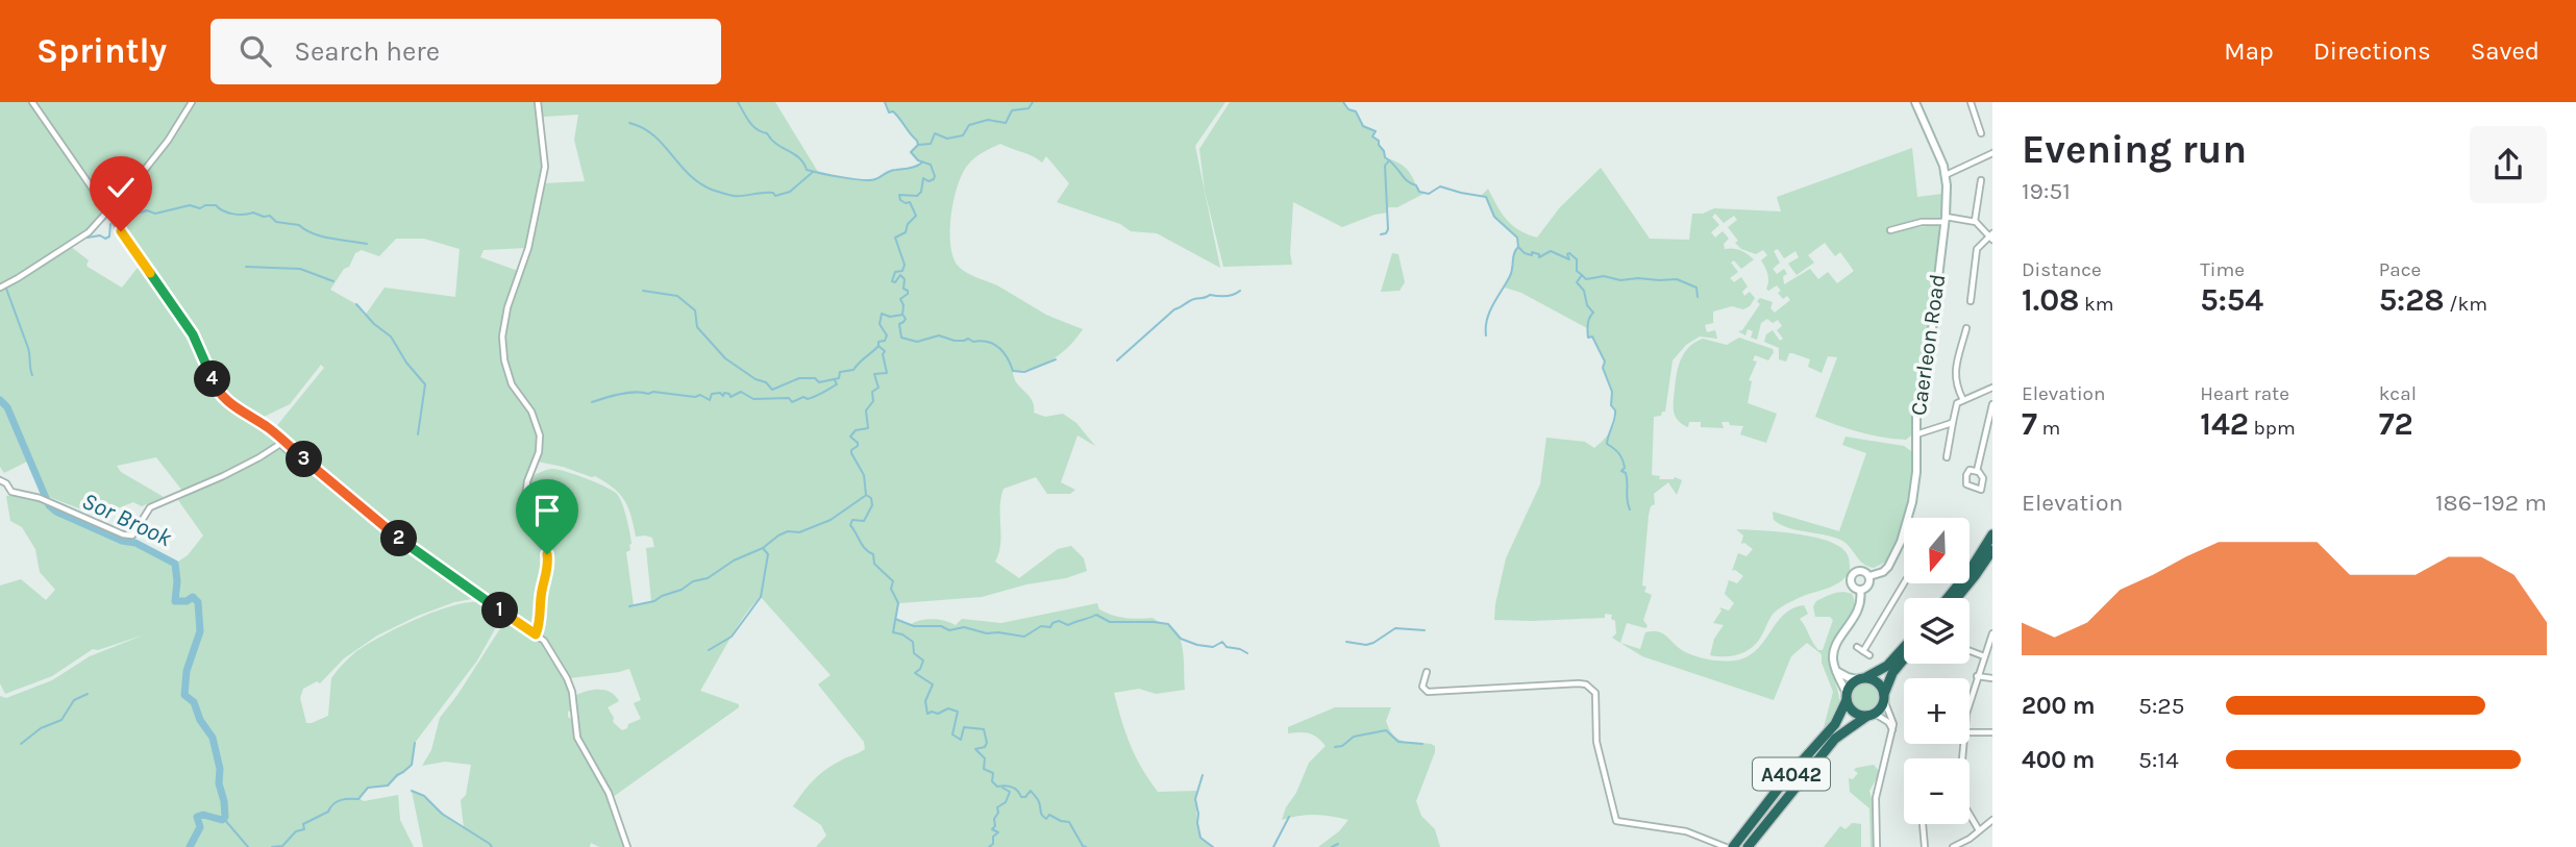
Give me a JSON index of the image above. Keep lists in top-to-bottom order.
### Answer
{
  "streets": {
    "highway": ["A4042"],
    "main road": ["Caerleon Road"]
  },
  "water": ["Sor Brook"],
  "north": "bottom",
  "page": {
    "header": "Sprintly",
    "search": "Search here",
    "nav": ["Map", "Directions", "Saved"],
    "heading": ["Evening run", "19:51"],
    "stats": [
      ["Distance", "1.08 km"],
      ["Time", "5:54"],
      ["Pace", "5:28 /km"],
      ["Elevation", "7 m"],
      ["Heart rate", "142 bpm"],
      ["kcal", "72"]
    ],
    "pins": [
      "4",
      "3",
      "2",
      "1"
    ],
    "chart": ["Elevation", "186–192 m"],
    "map_buttons": ["+", "−"],
    "list": [
      {
        "name": "200 m",
        "note": "5:25"
      },
      {
        "name": "400 m",
        "note": "5:14"
      }
    ]
  }
}
